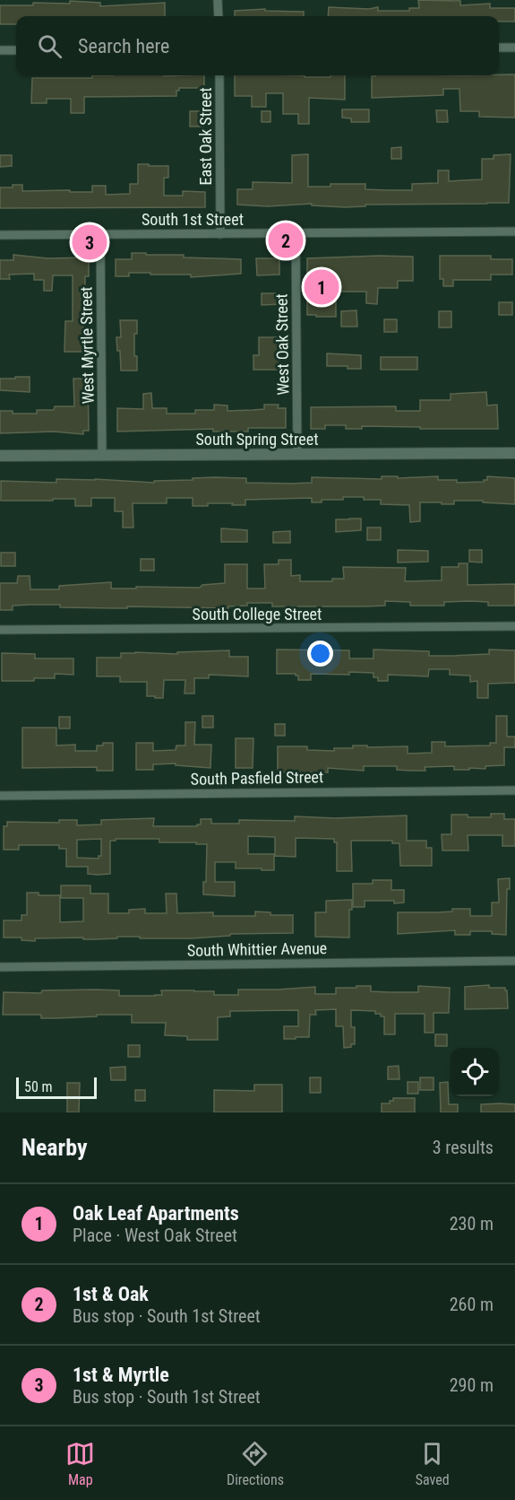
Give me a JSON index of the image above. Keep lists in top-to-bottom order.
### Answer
{
  "streets": {
    "street": [
      "East Oak Street",
      "South 1st Street",
      "West Oak Street",
      "West Myrtle Street",
      "South Spring Street",
      "South College Street",
      "South Pasfield Street",
      "South Whittier Avenue"
    ]
  },
  "crossings": [
    ["East Oak Street", "South 1st Street"],
    ["South 1st Street", "West Oak Street"],
    ["South 1st Street", "West Myrtle Street"],
    ["West Oak Street", "South Spring Street"],
    ["West Myrtle Street", "South Spring Street"]
  ],
  "scale_bar": "50 m",
  "page": {
    "search": "Search here",
    "pins": ["2", "3", "1"],
    "scale": "50 m",
    "heading": ["Nearby", "3 results"],
    "list": [
      {
        "mark": "1",
        "name": "Oak Leaf Apartments",
        "note": "Place · West Oak Street",
        "value": "230 m"
      },
      {
        "mark": "2",
        "name": "1st & Oak",
        "note": "Bus stop · South 1st Street",
        "value": "260 m"
      },
      {
        "mark": "3",
        "name": "1st & Myrtle",
        "note": "Bus stop · South 1st Street",
        "value": "290 m"
      }
    ],
    "nav": ["Map", "Directions", "Saved"]
  }
}
